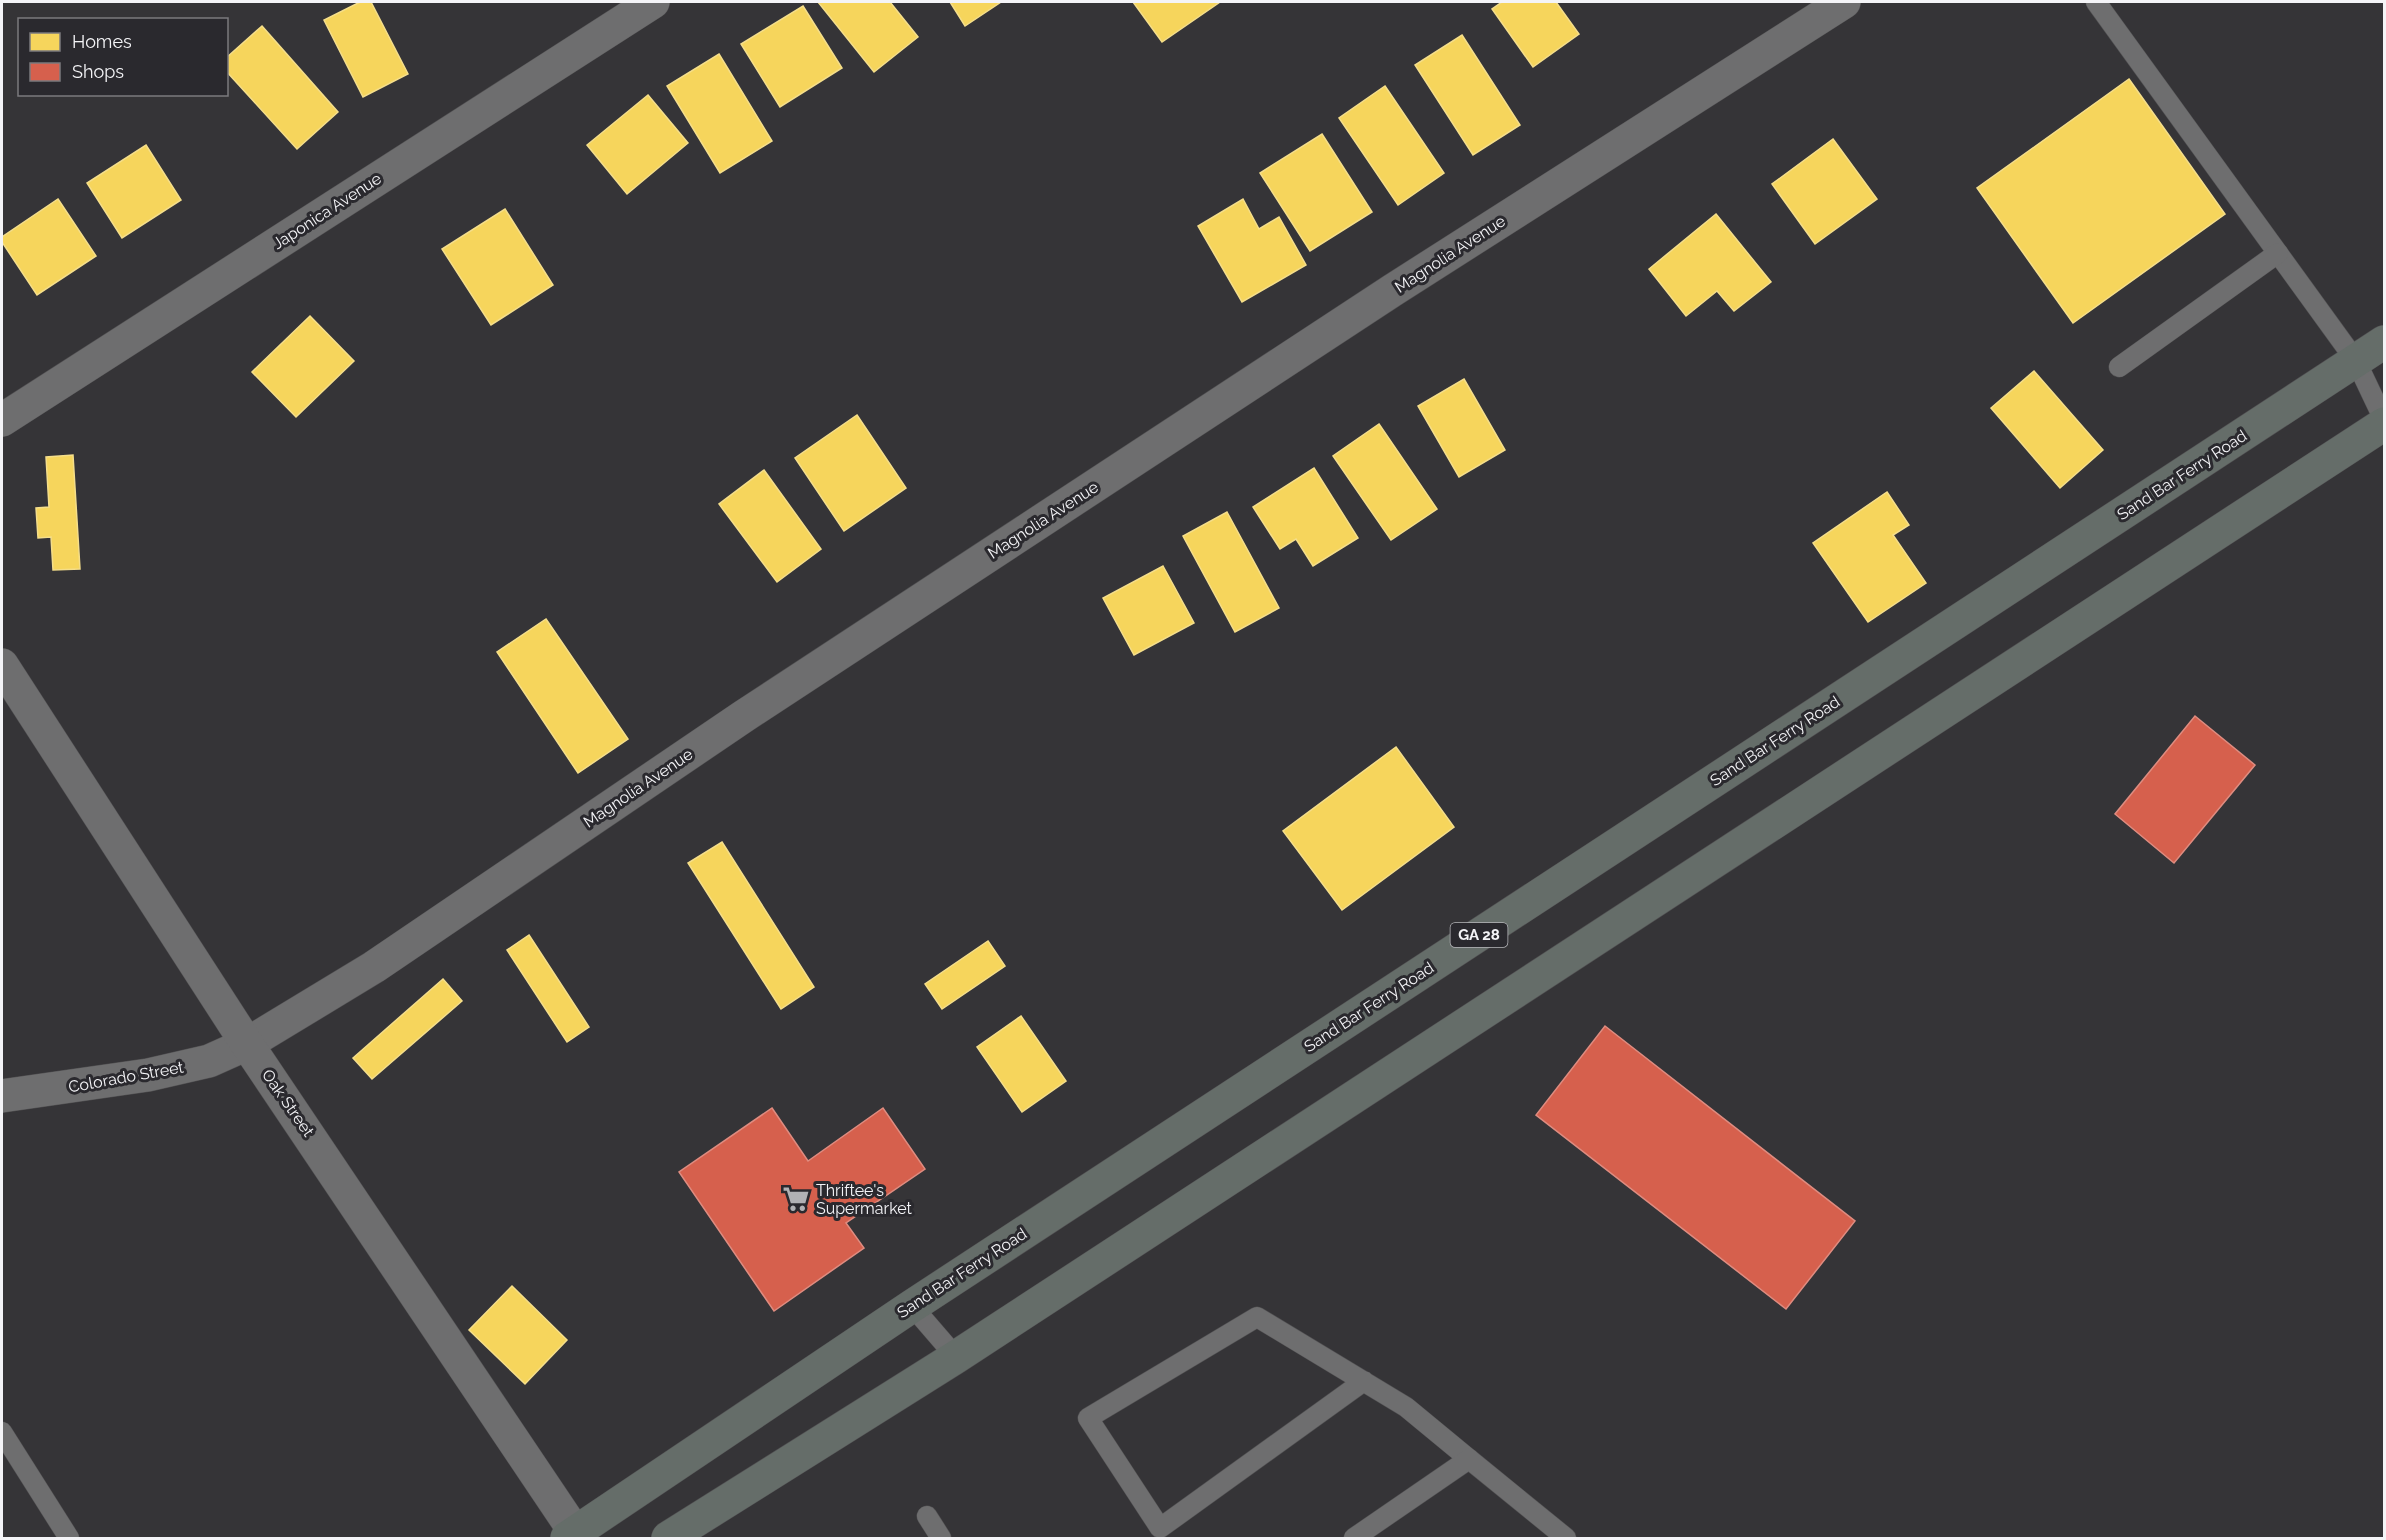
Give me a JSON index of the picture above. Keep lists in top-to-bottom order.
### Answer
{
  "streets": {
    "main road": ["Sand Bar Ferry Road", "GA 28"],
    "street": [
      "Japonica Avenue",
      "Magnolia Avenue",
      "Colorado Street",
      "Oak Street"
    ]
  },
  "crossings": [
    ["Magnolia Avenue", "Colorado Street"],
    ["Magnolia Avenue", "Oak Street"],
    ["Sand Bar Ferry Road", "Oak Street"],
    ["Colorado Street", "Oak Street"]
  ],
  "places": {
    "supermarket": ["Thriftee's Supermarket"]
  },
  "legend": ["Homes", "Shops"]
}
